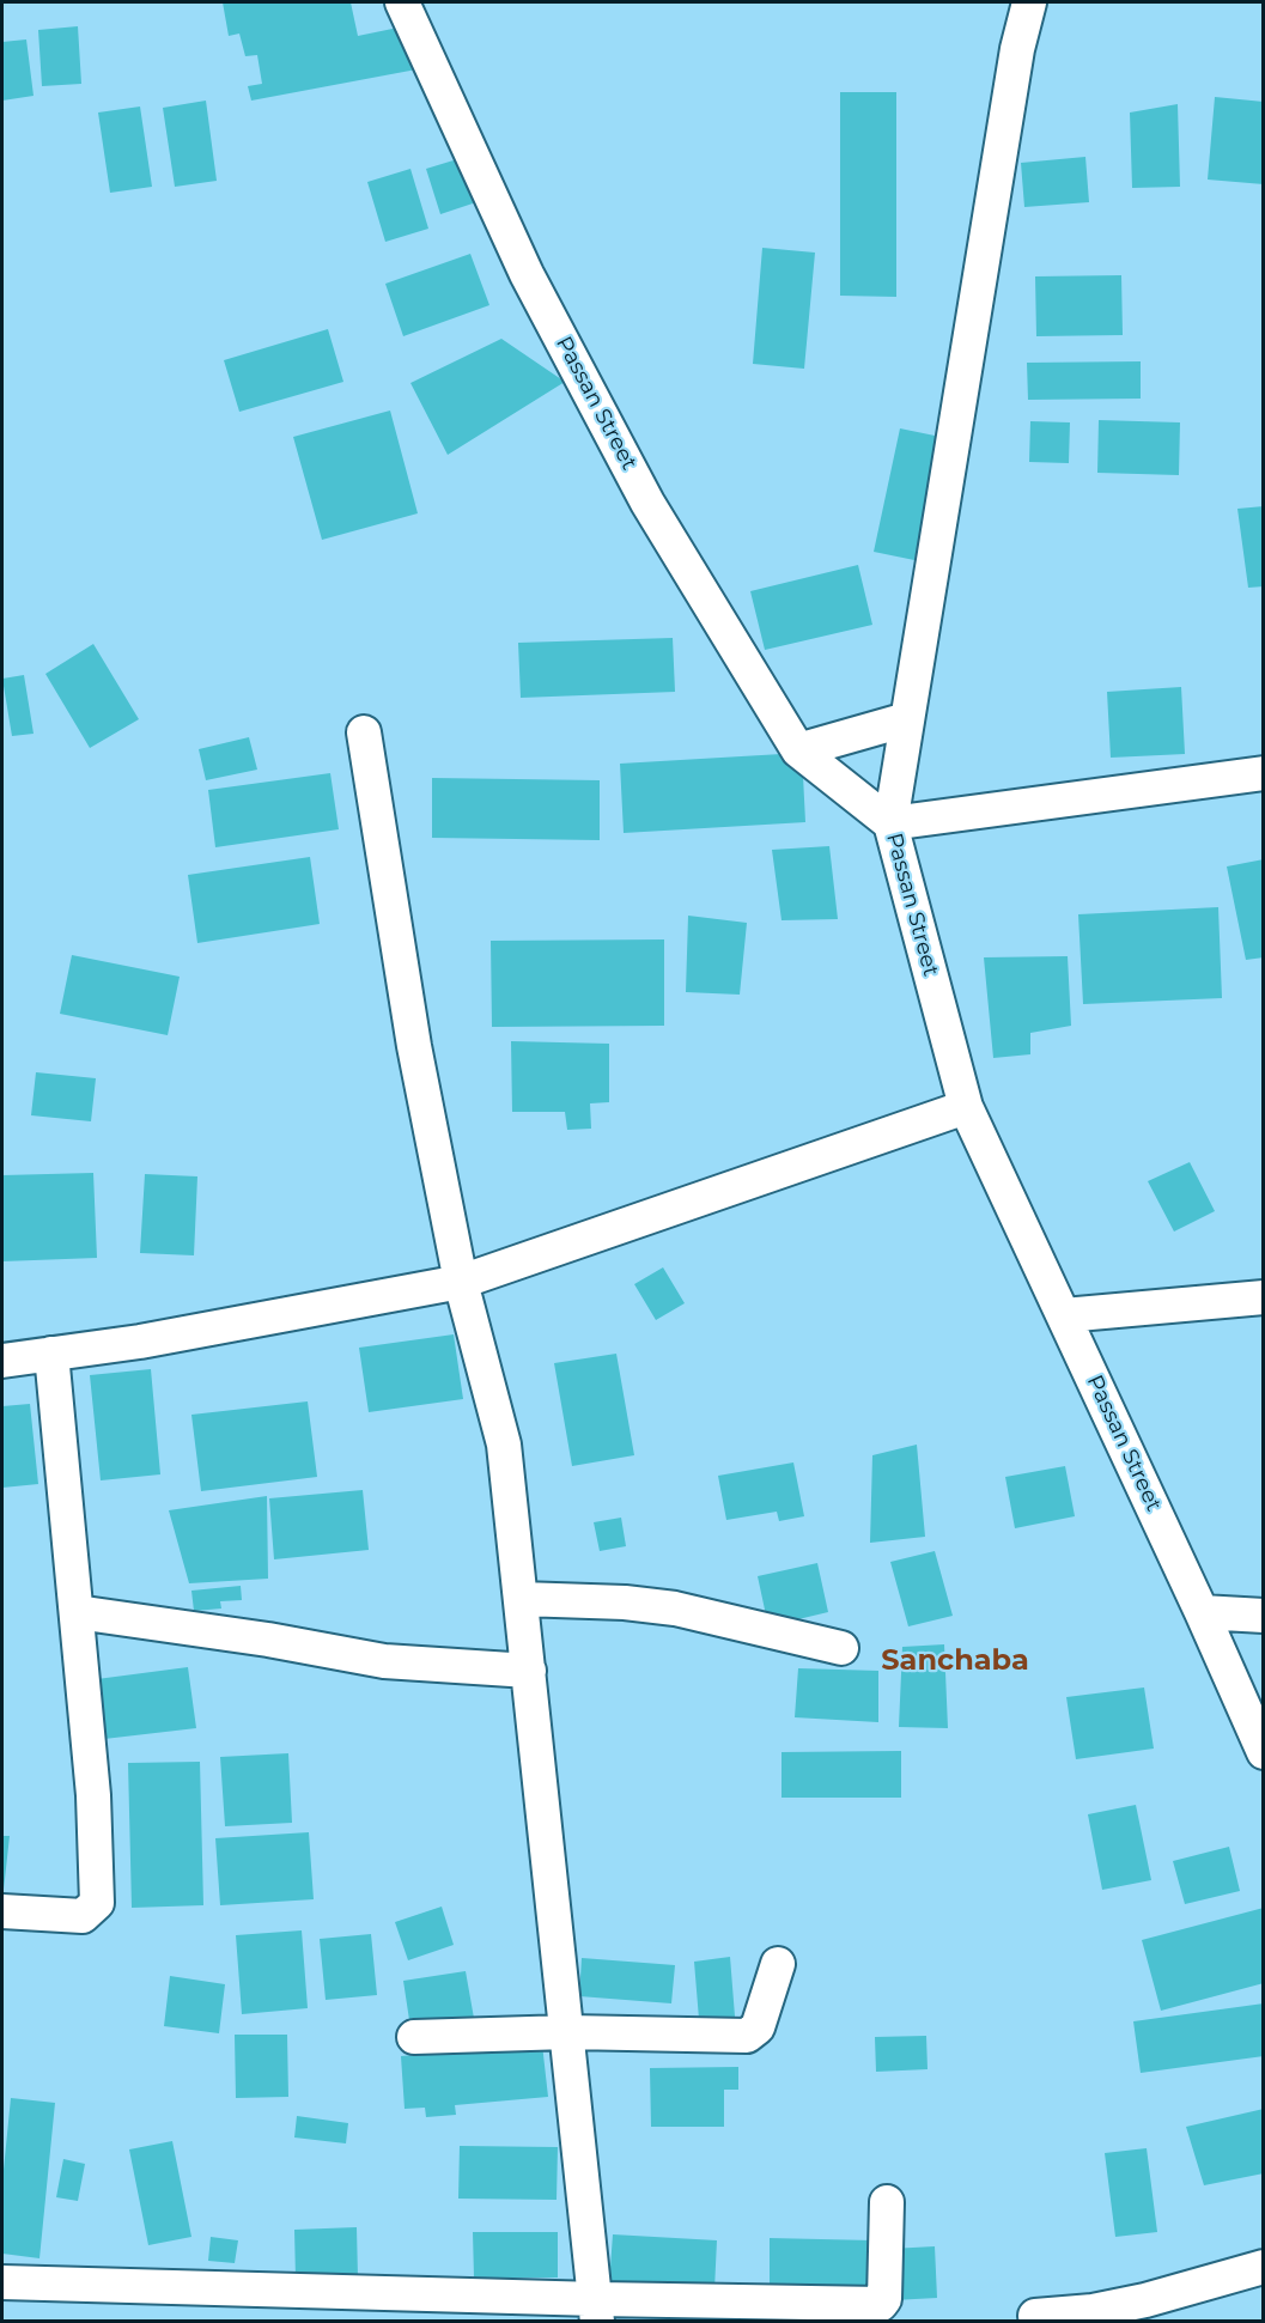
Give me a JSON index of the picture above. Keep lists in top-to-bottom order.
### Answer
{
  "streets": {
    "street": ["Passan Street"]
  },
  "districts": ["Sanchaba"]
}
